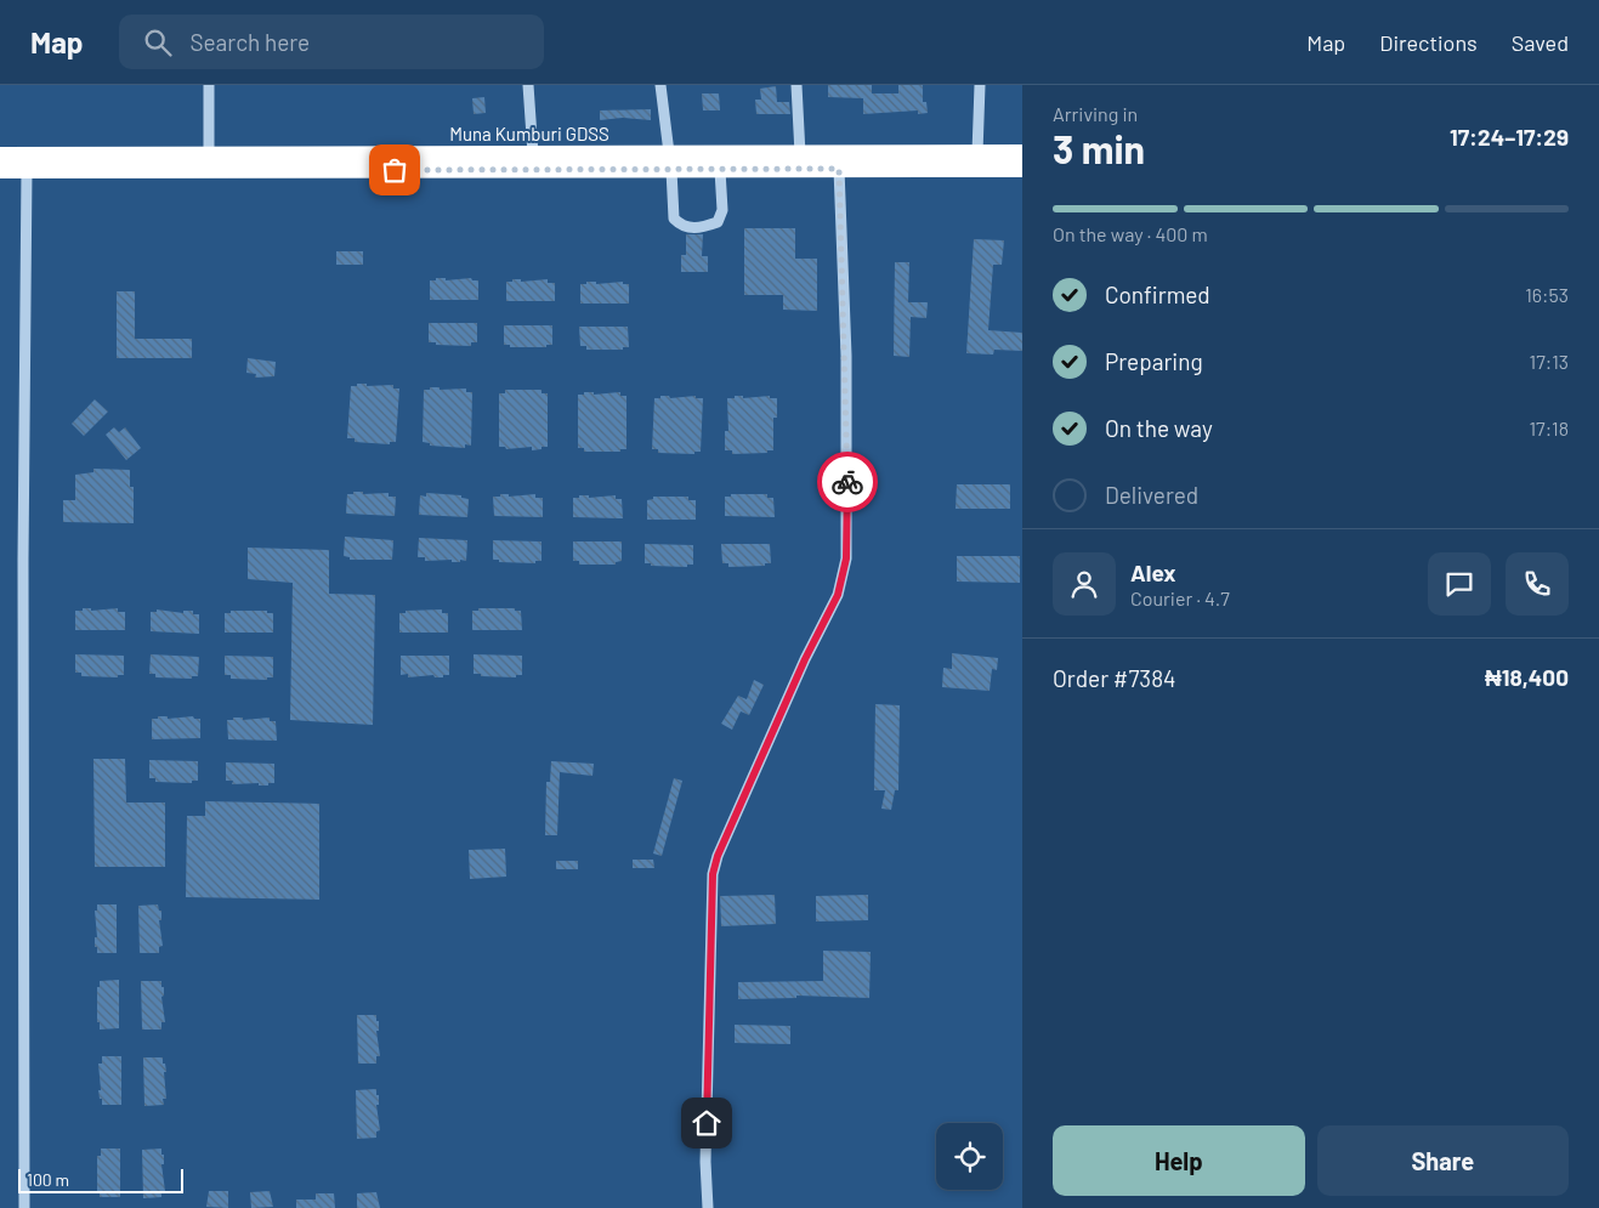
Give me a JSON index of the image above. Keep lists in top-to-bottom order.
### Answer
{
  "streets": {
    "highway": ["Muna Kumburi GDSS"]
  },
  "scale_bar": "100 m",
  "page": {
    "header": "Map",
    "search": "Search here",
    "nav": ["Map", "Directions", "Saved"],
    "heading": ["3 min", "Arriving in", "17:24–17:29"],
    "panel": [
      "Alex",
      "Courier · 4.7",
      "Order #7384",
      "₦18,400"
    ],
    "bar": "On the way · 400 m",
    "list": [
      ["Confirmed", "16:53"],
      ["Preparing", "17:13"],
      ["On the way", "17:18"],
      "Delivered"
    ],
    "buttons": ["Help", "Share"],
    "scale": "100 m"
  }
}
